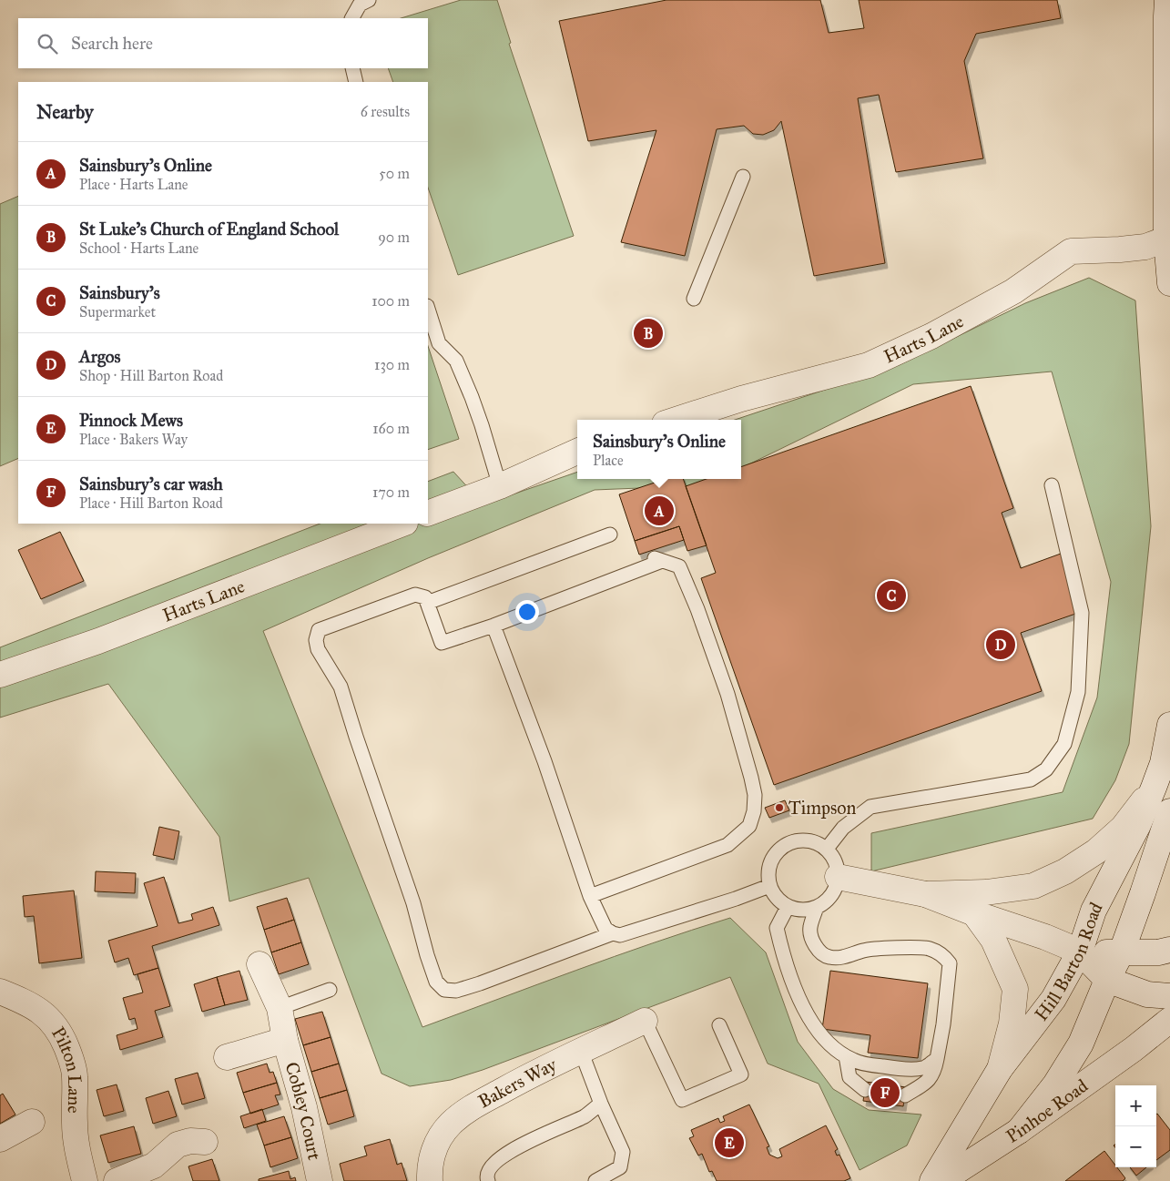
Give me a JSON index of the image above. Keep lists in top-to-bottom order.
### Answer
{
  "streets": {
    "street": [
      "Harts Lane",
      "Hill Barton Road",
      "Pilton Lane",
      "Bakers Way",
      "Cobley Court",
      "Pinhoe Road"
    ]
  },
  "places": ["Timpson"],
  "page": {
    "search": "Search here",
    "heading": ["Nearby", "6 results"],
    "list": [
      {
        "mark": "A",
        "name": "Sainsbury's Online",
        "note": "Place · Harts Lane",
        "value": "50 m"
      },
      {
        "mark": "B",
        "name": "St Luke's Church of England School",
        "note": "School · Harts Lane",
        "value": "90 m"
      },
      {
        "mark": "C",
        "name": "Sainsbury's",
        "note": "Supermarket",
        "value": "100 m"
      },
      {
        "mark": "D",
        "name": "Argos",
        "note": "Shop · Hill Barton Road",
        "value": "130 m"
      },
      {
        "mark": "E",
        "name": "Pinnock Mews",
        "note": "Place · Bakers Way",
        "value": "160 m"
      },
      {
        "mark": "F",
        "name": "Sainsbury's car wash",
        "note": "Place · Hill Barton Road",
        "value": "170 m"
      }
    ],
    "pins": [
      "B",
      "A",
      "C",
      "D",
      "F",
      "E"
    ],
    "popup": ["Sainsbury's Online", "Place"],
    "map_buttons": ["+", "−"]
  }
}
